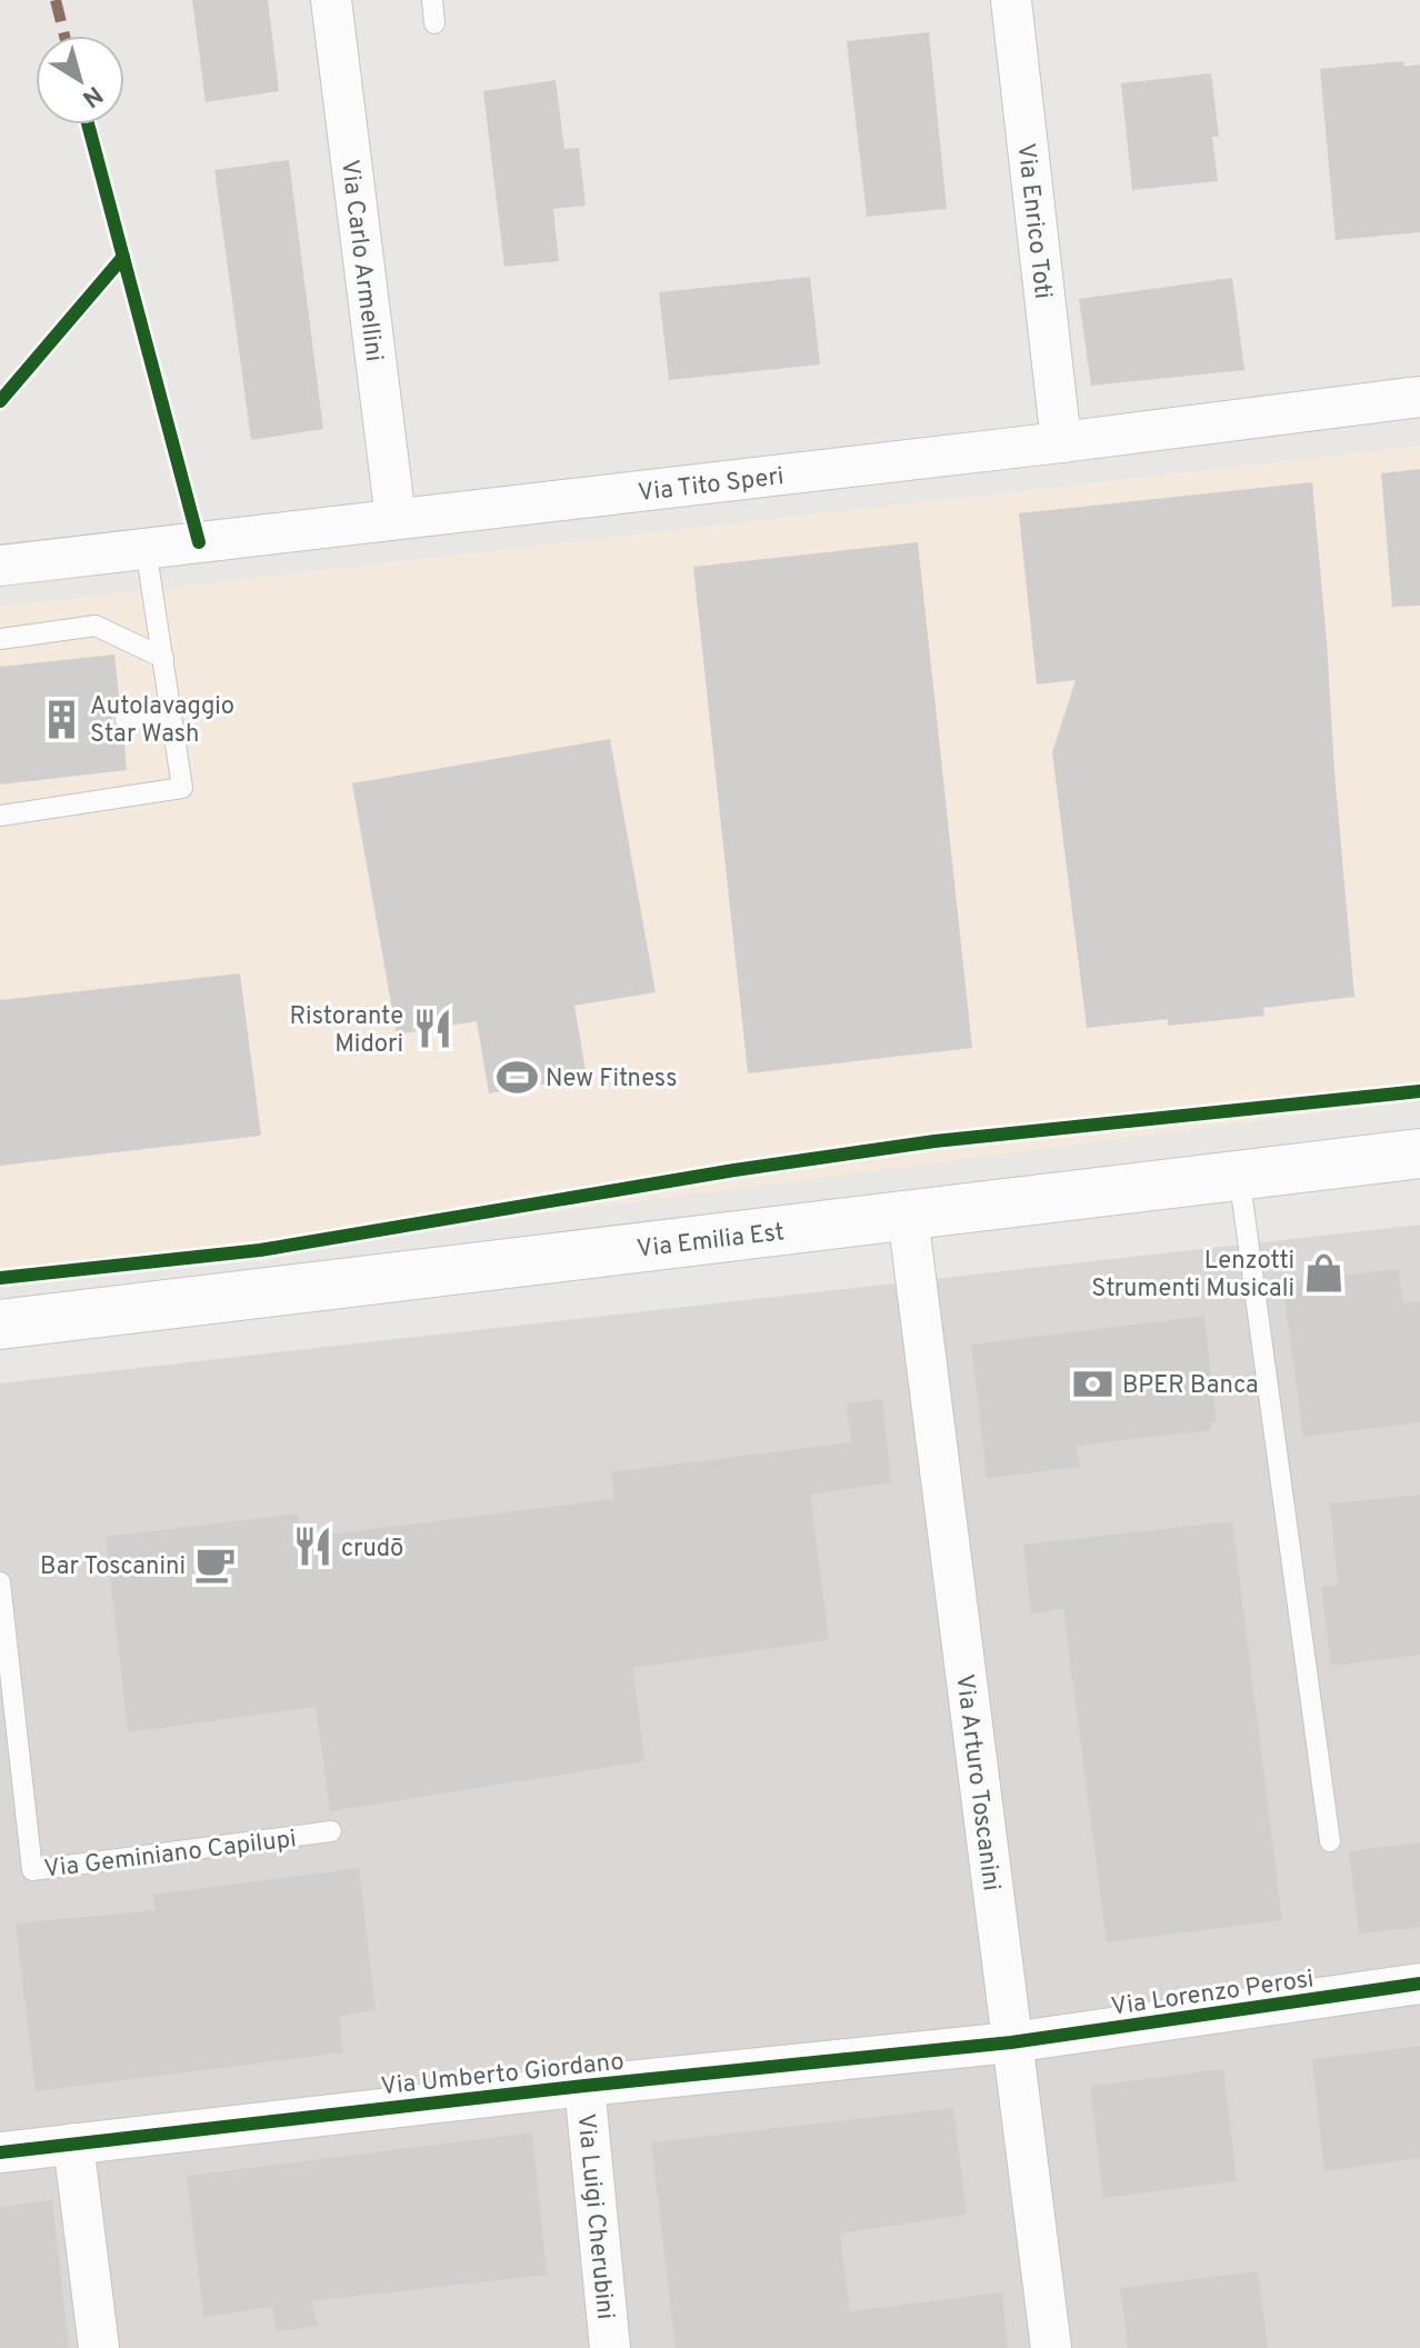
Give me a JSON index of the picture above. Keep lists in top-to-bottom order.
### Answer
{
  "streets": {
    "main road": ["Via Emilia Est"],
    "street": [
      "Via Enrico Toti",
      "Via Carlo Armellini",
      "Via Tito Speri",
      "Via Arturo Toscanini",
      "Via Lorenzo Perosi",
      "Via Umberto Giordano",
      "Via Luigi Cherubini"
    ],
    "lane": ["Via Geminiano Capilupi"]
  },
  "crossings": [
    ["Via Enrico Toti", "Via Tito Speri"],
    ["Via Carlo Armellini", "Via Tito Speri"],
    ["Via Emilia Est", "Via Arturo Toscanini"],
    ["Via Arturo Toscanini", "Via Lorenzo Perosi"],
    ["Via Arturo Toscanini", "Via Umberto Giordano"],
    ["Via Lorenzo Perosi", "Via Umberto Giordano"],
    ["Via Umberto Giordano", "Via Luigi Cherubini"]
  ],
  "places": {
    "building": ["Autolavaggio Star Wash"],
    "restaurant": ["Ristorante Midori", "crudō"],
    "sports": ["New Fitness"],
    "shop": ["Lenzotti Strumenti Musicali"],
    "bank": ["BPER Banca"],
    "cafe": ["Bar Toscanini"]
  },
  "north": "bottom right"
}
